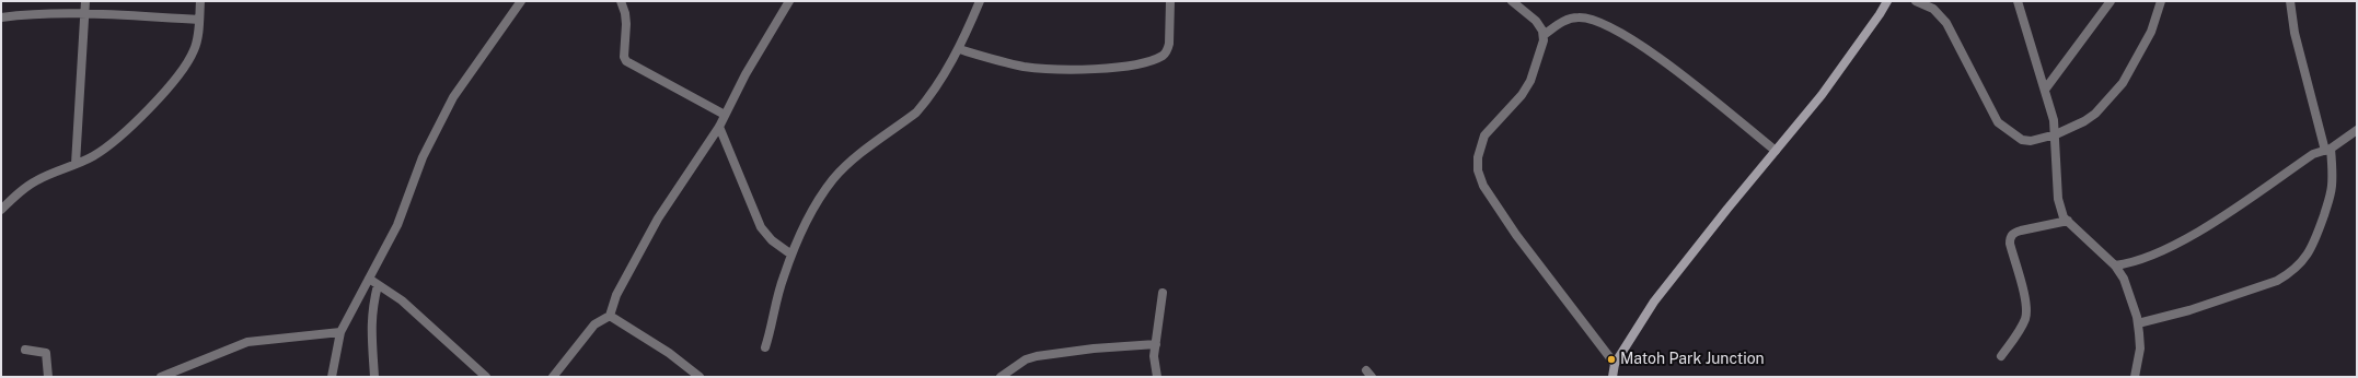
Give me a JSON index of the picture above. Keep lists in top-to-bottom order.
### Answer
{
  "places": ["Matoh Park Junction"]
}
